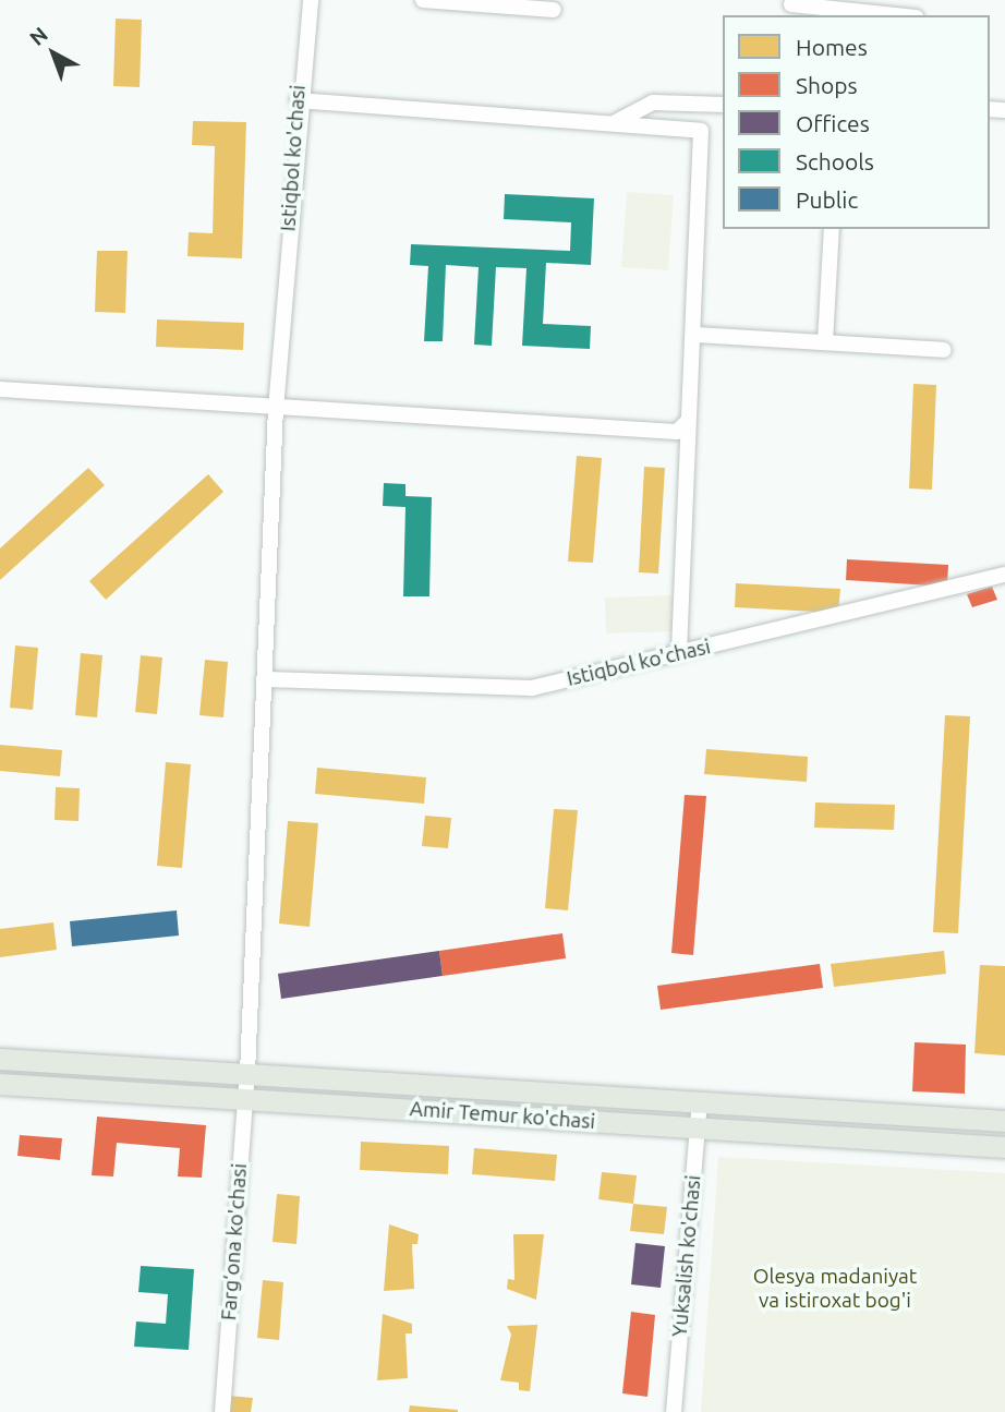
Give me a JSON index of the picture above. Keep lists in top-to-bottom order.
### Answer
{
  "streets": {
    "main road": ["Amir Temur ko'chasi"],
    "street": ["Istiqbol ko'chasi", "Farg‘ona ko'chasi", "Yuksalish ko'chasi"]
  },
  "crossings": [
    ["Istiqbol ko'chasi", "Amir Temur ko'chasi"],
    ["Istiqbol ko'chasi", "Farg‘ona ko'chasi"],
    ["Amir Temur ko'chasi", "Farg‘ona ko'chasi"],
    ["Amir Temur ko'chasi", "Yuksalish ko'chasi"]
  ],
  "parks": ["Olesya madaniyat va istiroxat bog'i"],
  "legend": [
    "Homes",
    "Shops",
    "Offices",
    "Schools",
    "Public"
  ],
  "north": "top left"
}
